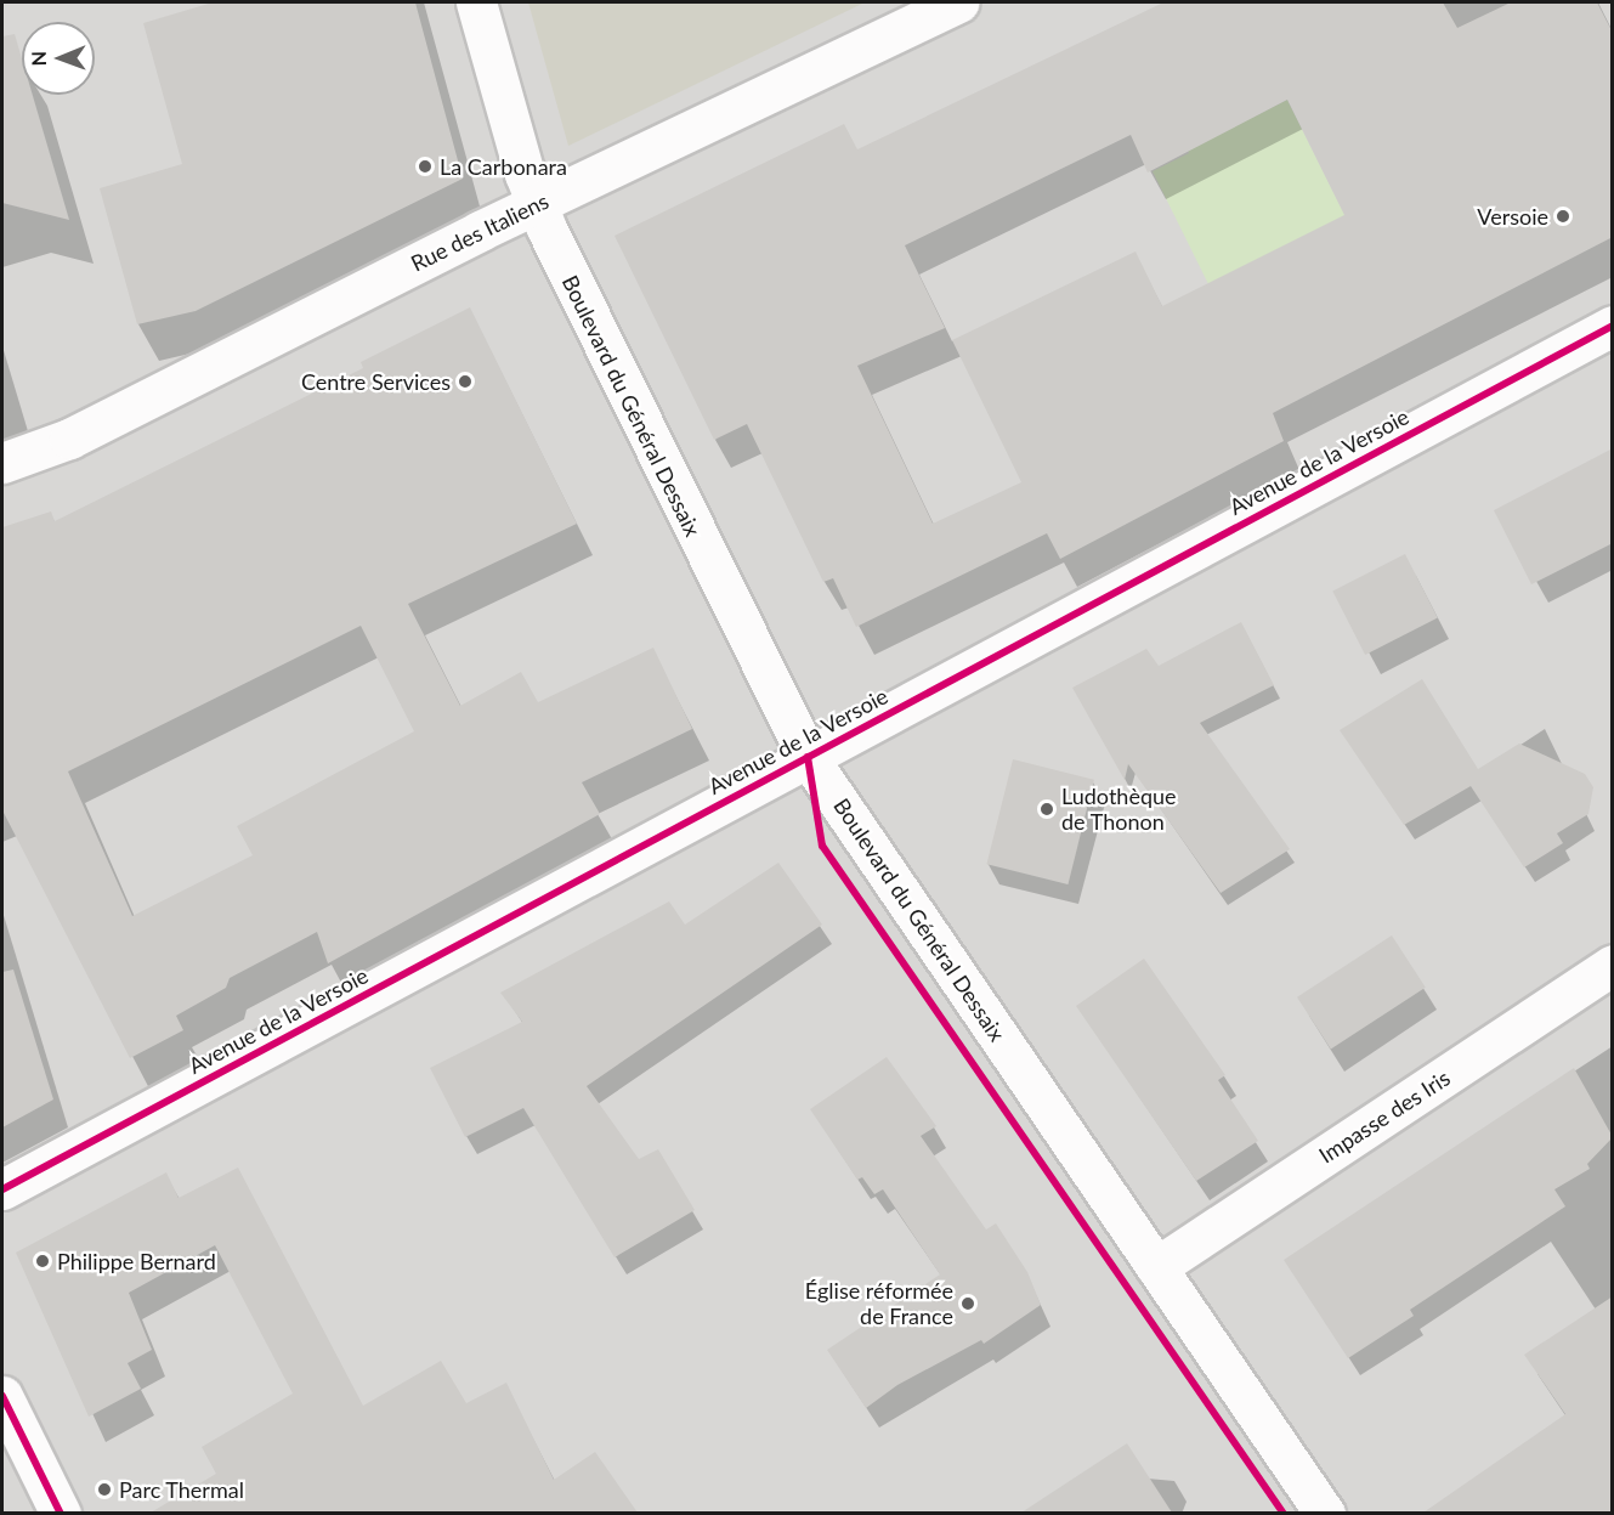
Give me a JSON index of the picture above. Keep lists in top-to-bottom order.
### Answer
{
  "streets": {
    "street": [
      "Rue des Italiens",
      "Boulevard du Général Dessaix",
      "Avenue de la Versoie",
      "Impasse des Iris"
    ]
  },
  "crossings": [
    ["Rue des Italiens", "Boulevard du Général Dessaix"],
    ["Boulevard du Général Dessaix", "Avenue de la Versoie"],
    ["Boulevard du Général Dessaix", "Impasse des Iris"]
  ],
  "places": [
    "La Carbonara",
    "Versoie",
    "Centre Services",
    "Ludothèque de Thonon",
    "Philippe Bernard",
    "Église réformée de France",
    "Parc Thermal"
  ],
  "north": "left"
}
